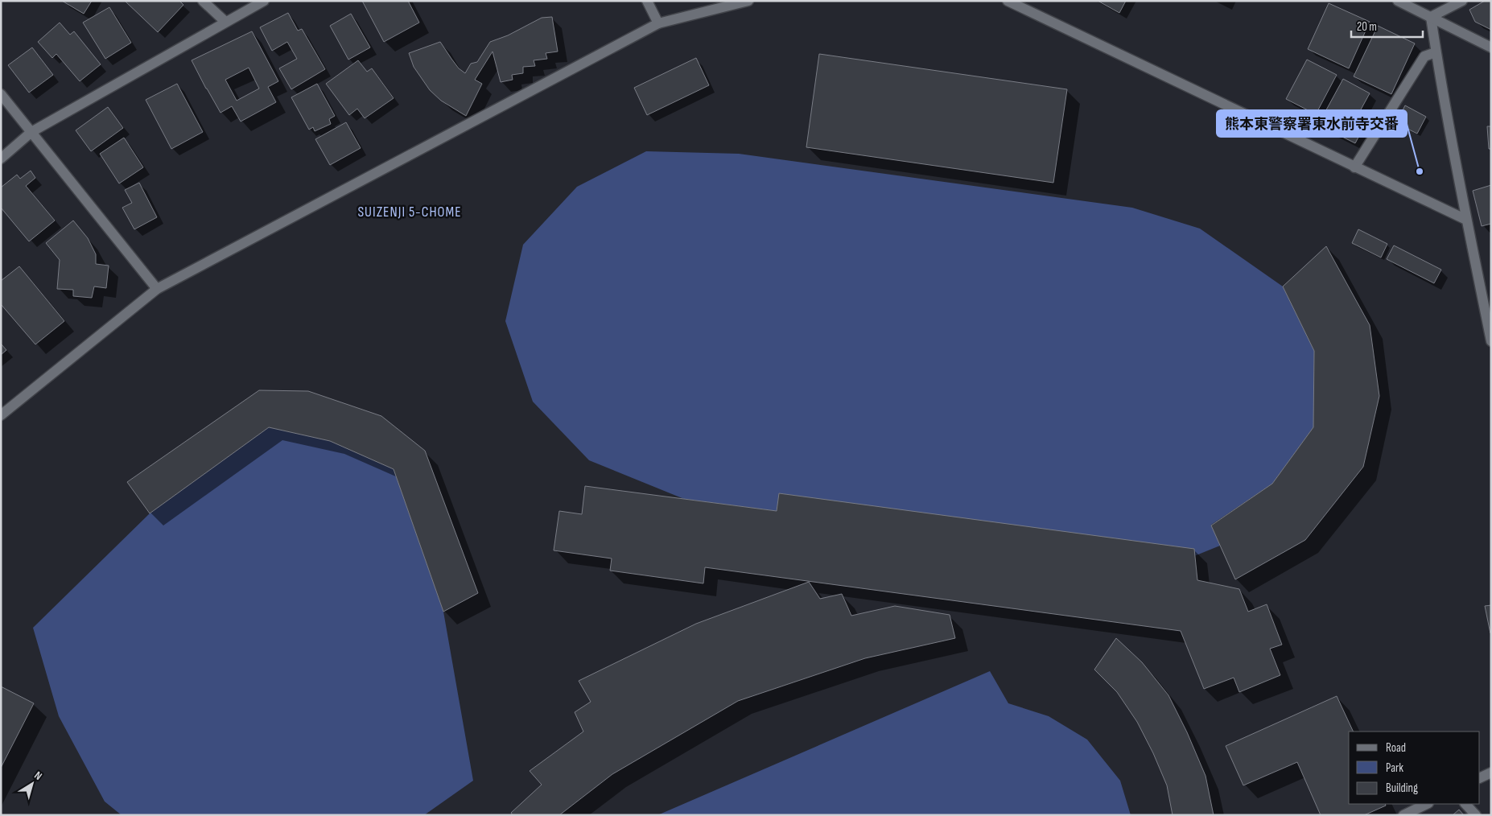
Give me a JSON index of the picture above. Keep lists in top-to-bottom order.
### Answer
{
  "districts": ["SUIZENJI 5-CHOME"],
  "places": ["熊本東警察署東水前寺交番"],
  "legend": ["Road", "Park", "Building"],
  "scale_bar": "20 m",
  "north": "top right"
}
